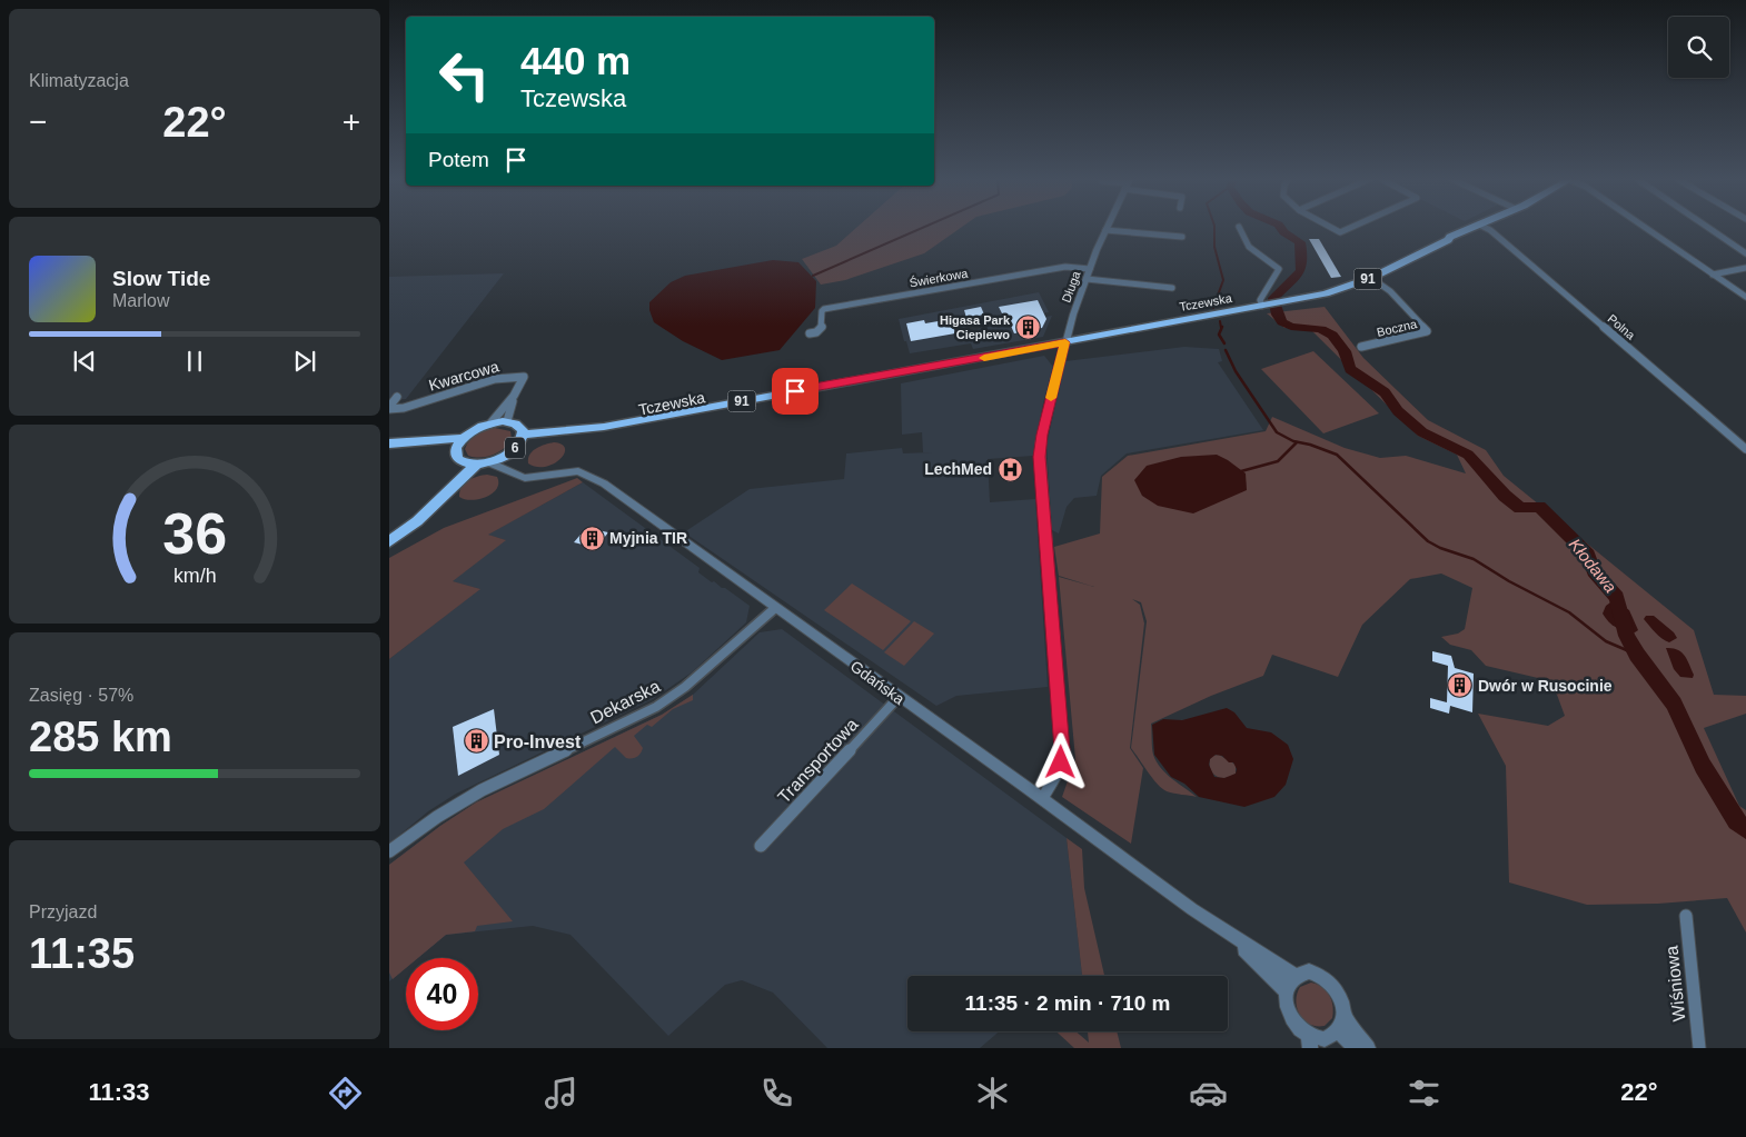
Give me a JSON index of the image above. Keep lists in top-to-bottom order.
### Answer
{
  "streets": {
    "main road": ["91", "Tczewska", "6"],
    "street": [
      "Świerkowa",
      "Długa",
      "Polna",
      "Boczna",
      "Kwarcowa",
      "Gdańska",
      "Dekarska",
      "Transportowa",
      "Wiśniowa"
    ]
  },
  "crossings": [
    ["Świerkowa", "Długa"],
    ["Długa", "Tczewska"],
    ["Długa", "Gdańska"],
    ["Tczewska", "Boczna"],
    ["Tczewska", "6"],
    ["Kwarcowa", "6"],
    ["6", "Gdańska"],
    ["Gdańska", "Dekarska"],
    ["Gdańska", "Transportowa"]
  ],
  "water": ["Kłodawa"],
  "places": {
    "building": [
      "Higasa Park Cieplewo",
      "Myjnia TIR",
      "Dwór w Rusocinie",
      "Pro-Invest"
    ],
    "hospital": ["LechMed"]
  },
  "page": {
    "tile": [
      "Klimatyzacja",
      ["Zasięg · 57%", "285 km"],
      ["Przyjazd", "11:35"]
    ],
    "turn": ["440 m", "Tczewska"],
    "heat": ["−", "22°", "+"],
    "then": "Potem",
    "song": ["Slow Tide", "Marlow"],
    "limit": "40",
    "trip": "11:35 · 2 min · 710 m",
    "tabs": ["11:33", "22°"],
    "gauge": ["36", "km/h"]
  }
}
